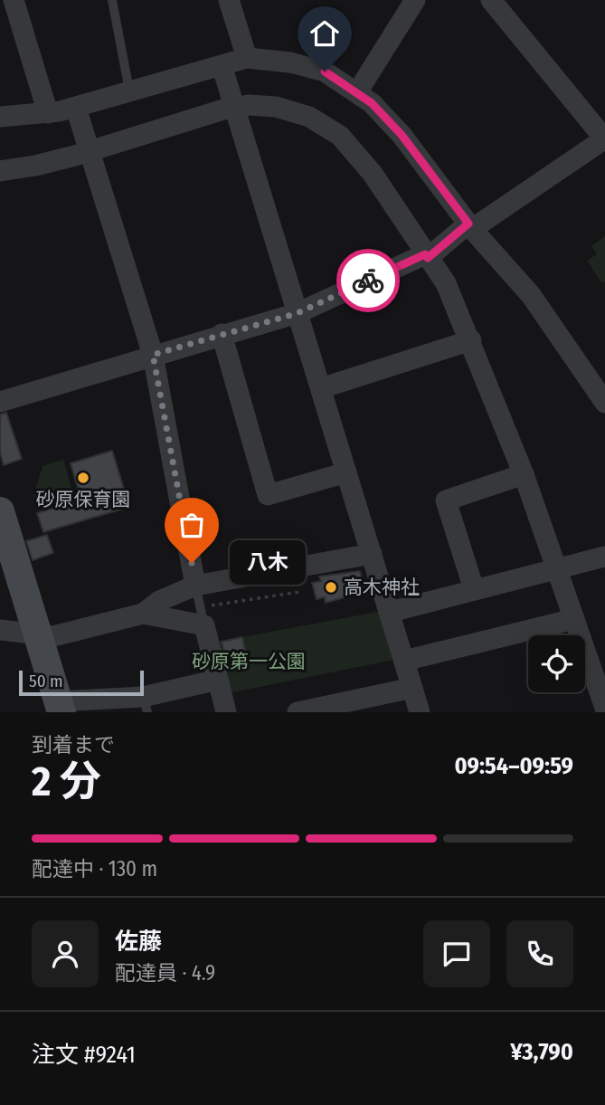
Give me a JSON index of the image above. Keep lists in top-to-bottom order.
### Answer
{
  "parks": ["砂原第一公園"],
  "places": ["砂原保育園", "八木", "高木神社"],
  "scale_bar": "50 m",
  "page": {
    "bubble": "八木",
    "scale": "50 m",
    "heading": ["2 分", "到着まで", "09:54–09:59"],
    "panel": [
      "佐藤",
      "配達員 · 4.9",
      "注文 #9241",
      "¥3,790"
    ],
    "bar": "配達中 · 130 m"
  }
}
